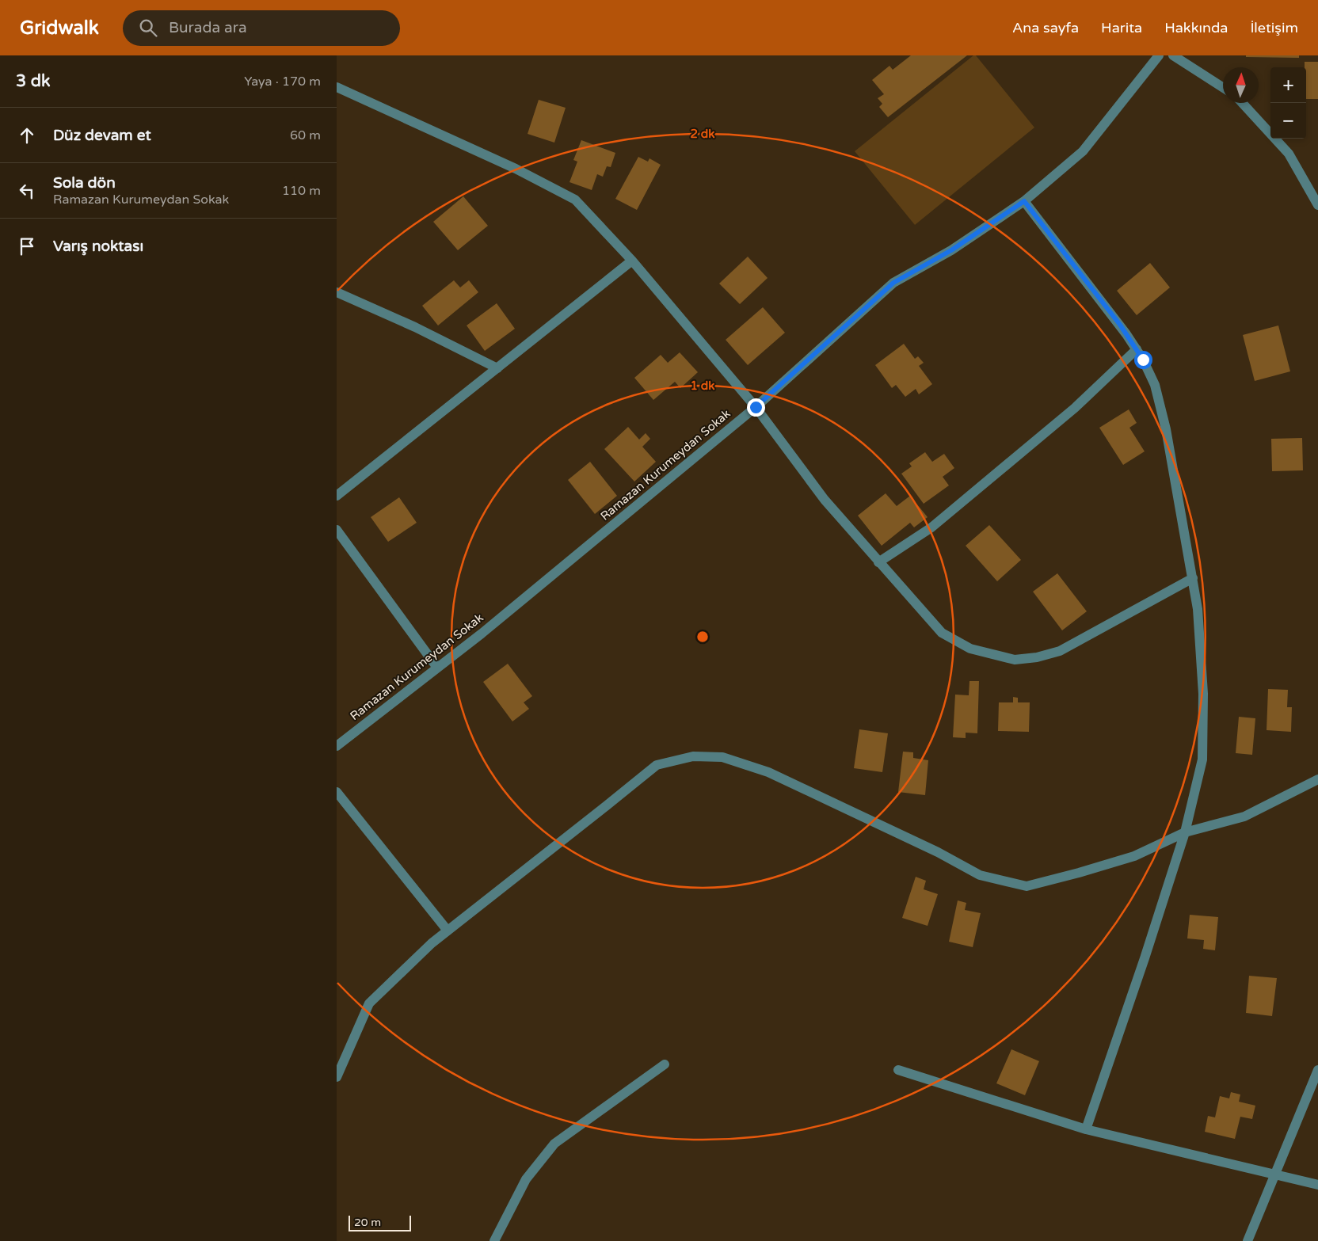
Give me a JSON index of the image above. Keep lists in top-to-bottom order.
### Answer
{
  "streets": {
    "street": ["Ramazan Kurumeydan Sokak"]
  },
  "scale_bar": "20 m",
  "north": "top",
  "page": {
    "header": "Gridwalk",
    "search": "Burada ara",
    "nav": [
      "Ana sayfa",
      "Harita",
      "Hakkında",
      "İletişim"
    ],
    "heading": ["3 dk", "Yaya · 170 m"],
    "map_buttons": ["+", "−"],
    "list": [
      ["Düz devam et", "60 m"],
      ["Sola dön", "Ramazan Kurumeydan Sokak", "110 m"],
      "Varış noktası"
    ],
    "scale": "20 m"
  },
  "rings": ["2 dk", "1 dk"]
}
